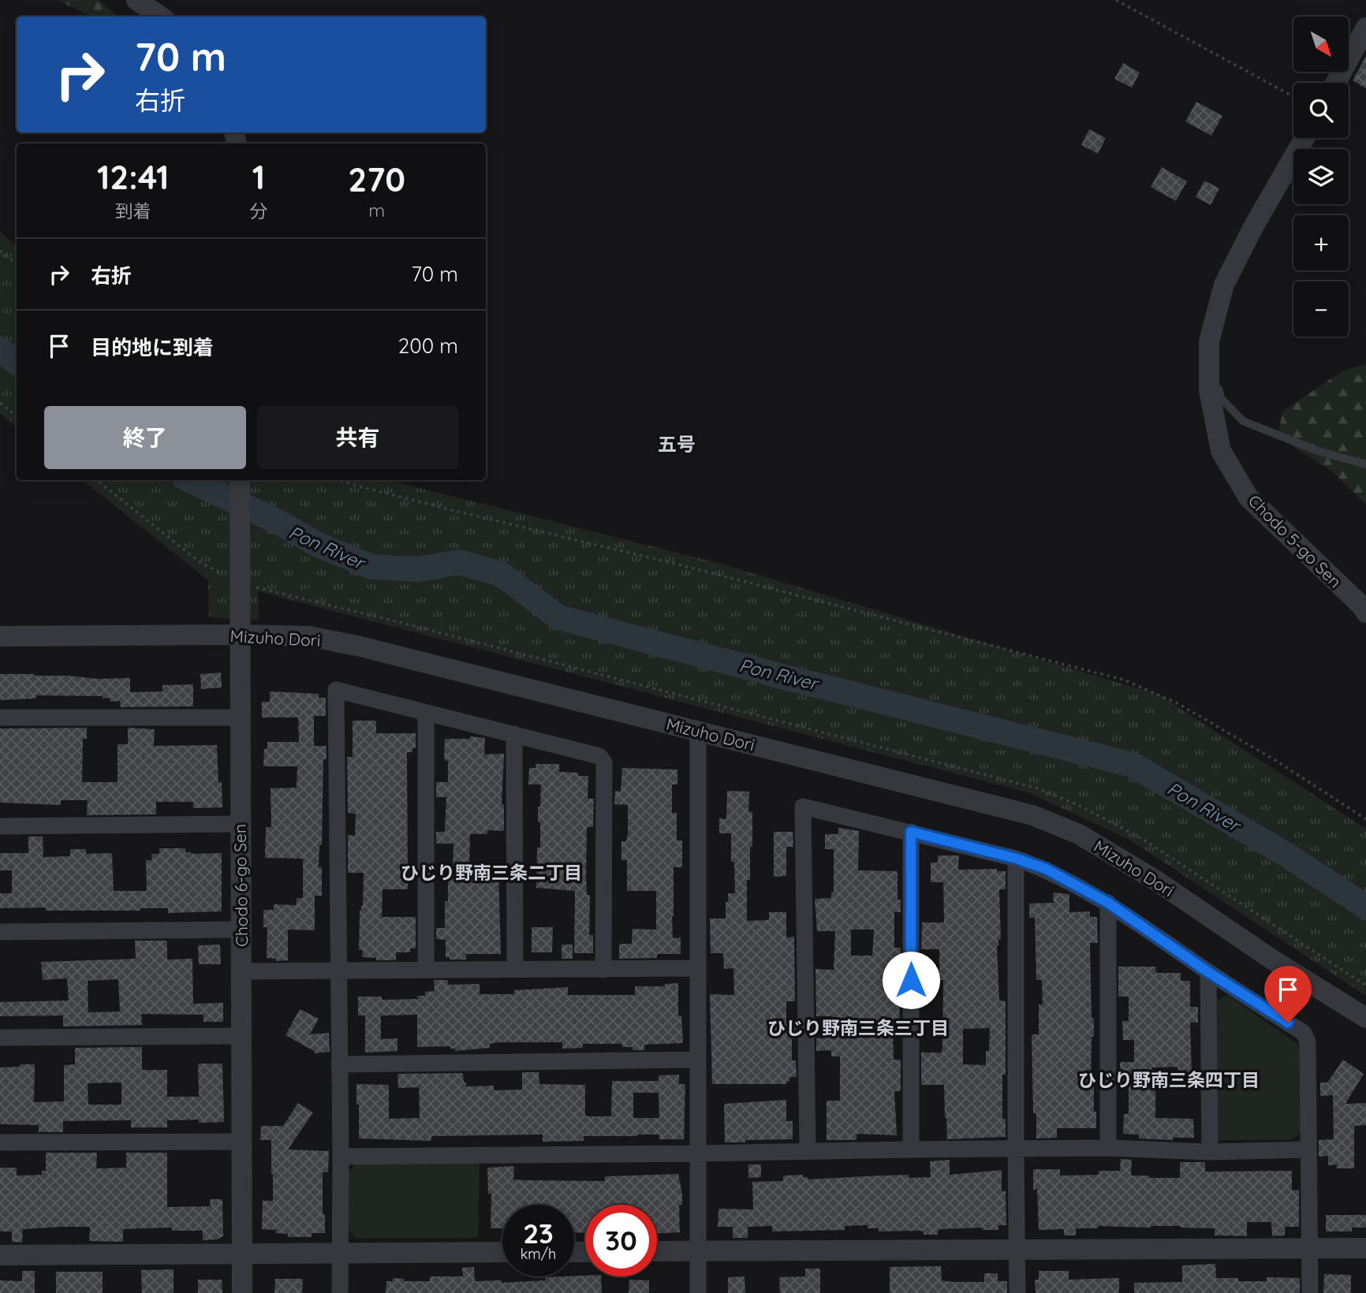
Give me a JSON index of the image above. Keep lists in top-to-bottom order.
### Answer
{
  "streets": {
    "street": ["Chodo 5-go Sen", "Mizuho Dori", "Chodo 6-go Sen"]
  },
  "crossings": [
    ["Mizuho Dori", "Chodo 6-go Sen"]
  ],
  "districts": [
    "五号",
    "ひじり野南三条二丁目",
    "ひじり野南三条三丁目",
    "ひじり野南三条四丁目"
  ],
  "water": ["Pon River"],
  "north": "bottom right",
  "page": {
    "map_buttons": ["+", "−"],
    "turn": ["70 m", "右折"],
    "eta": [
      "12:41",
      "到着",
      "1",
      "分",
      "270",
      "m"
    ],
    "list": [
      {
        "name": "右折",
        "value": "70 m"
      },
      {
        "name": "目的地に到着",
        "value": "200 m"
      }
    ],
    "buttons": ["終了", "共有"],
    "speed": "23 km/h",
    "limit": "30"
  }
}
